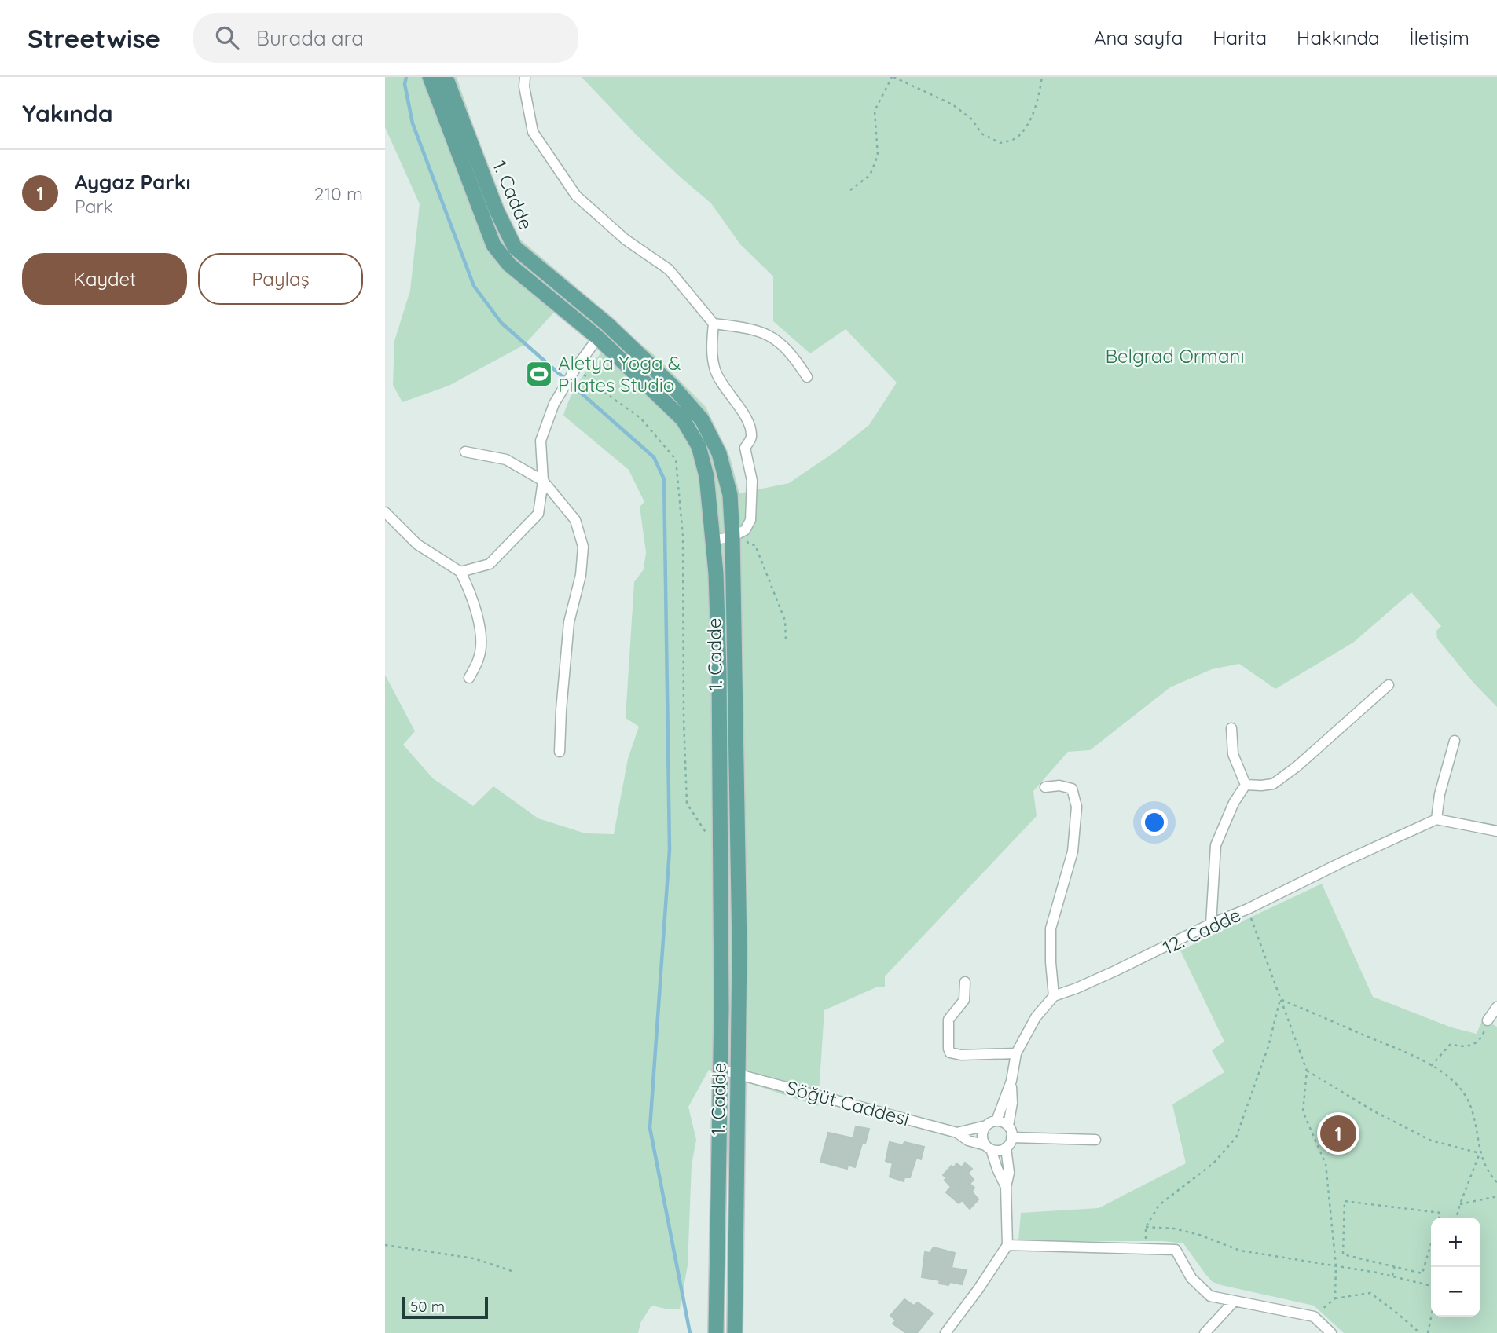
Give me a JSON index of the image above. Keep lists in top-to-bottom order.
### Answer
{
  "streets": {
    "main road": ["1. Cadde"],
    "street": ["12. Cadde", "Söğüt Caddesi"]
  },
  "crossings": [
    ["1. Cadde", "Söğüt Caddesi"]
  ],
  "parks": ["Belgrad Ormanı"],
  "places": {
    "sports": ["Aletya Yoga & Pilates Studio"]
  },
  "scale_bar": "50 m",
  "page": {
    "header": "Streetwise",
    "search": "Burada ara",
    "nav": [
      "Ana sayfa",
      "Harita",
      "Hakkında",
      "İletişim"
    ],
    "heading": "Yakında",
    "list": [
      {
        "mark": "1",
        "name": "Aygaz Parkı",
        "note": "Park",
        "value": "210 m"
      }
    ],
    "buttons": ["Kaydet", "Paylaş"],
    "pins": "1",
    "map_buttons": ["+", "−"],
    "scale": "50 m"
  }
}
